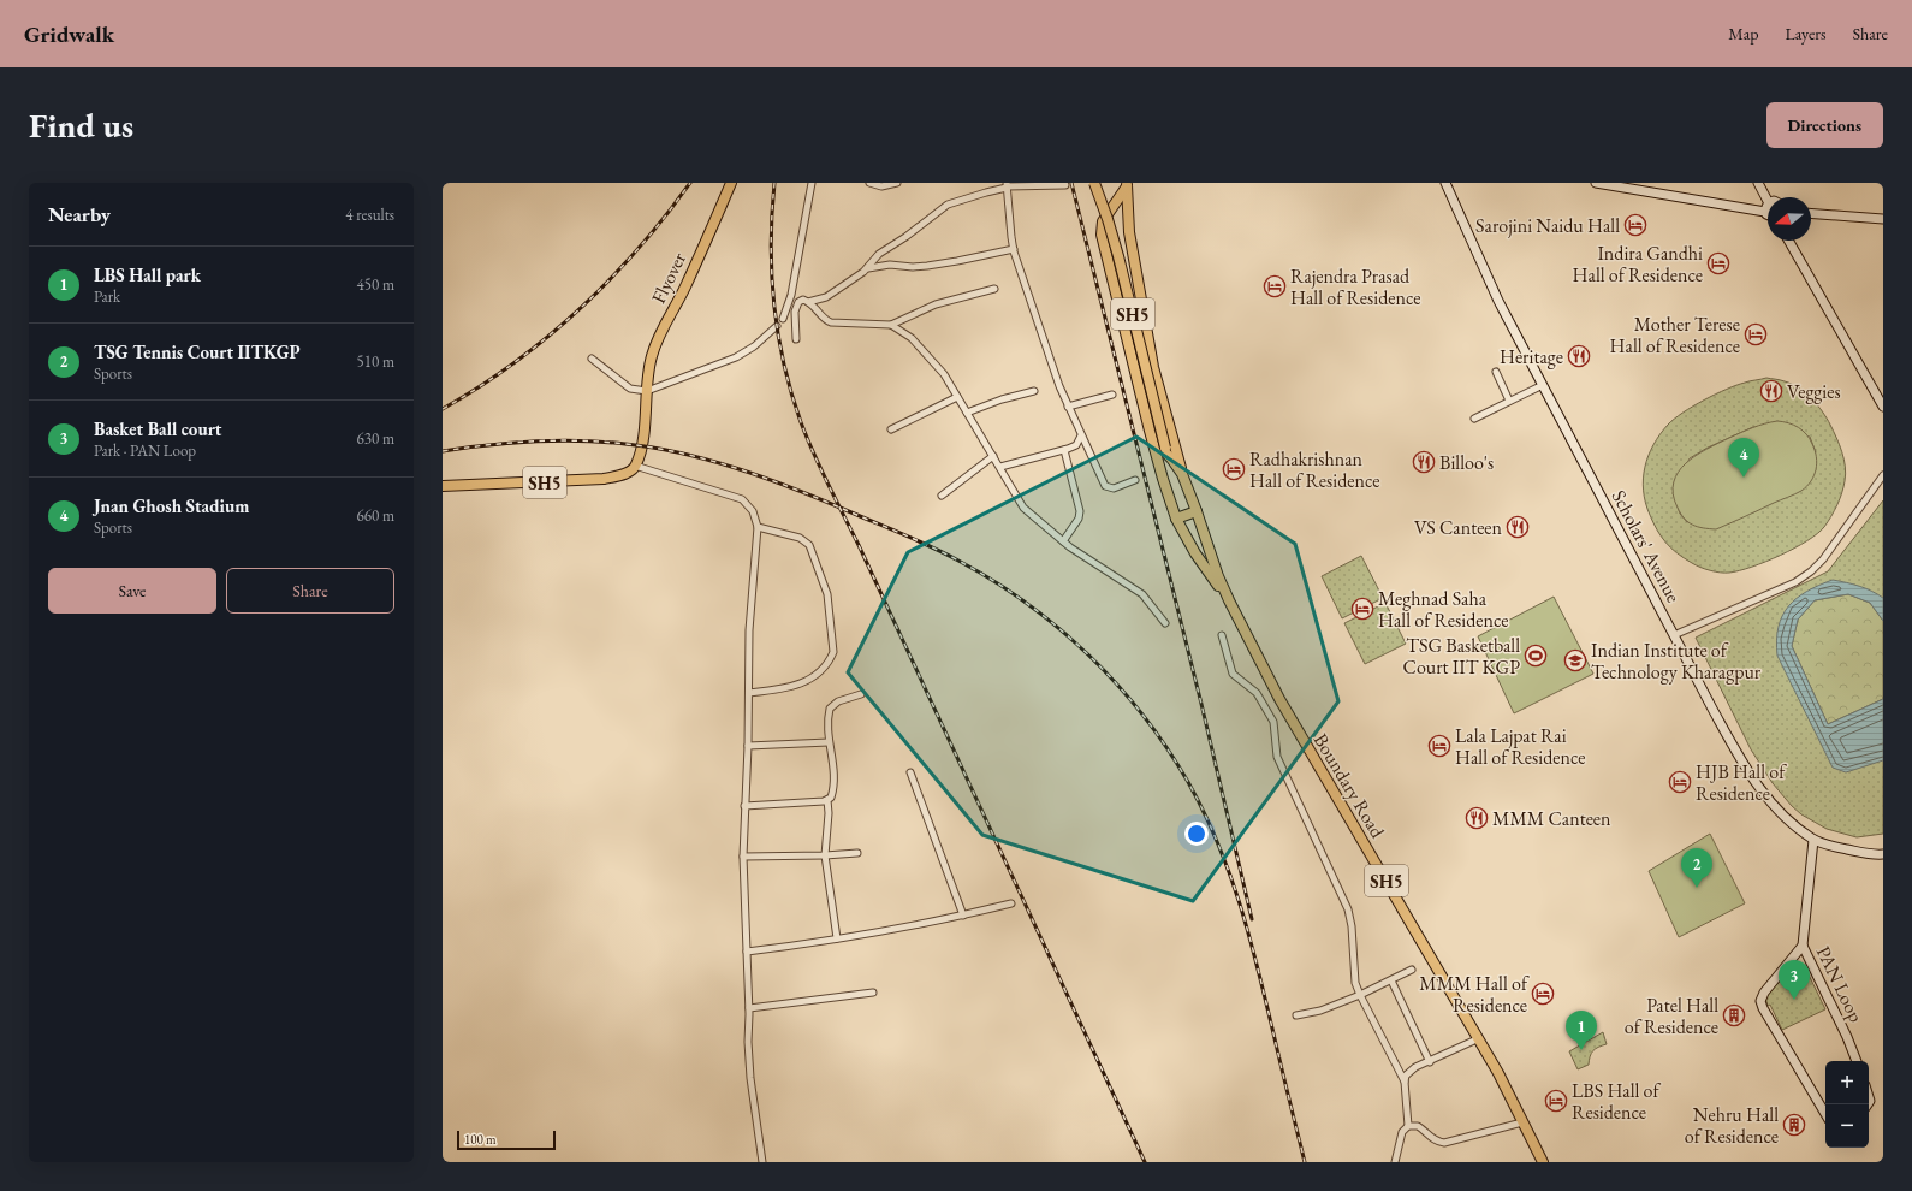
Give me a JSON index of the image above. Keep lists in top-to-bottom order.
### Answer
{
  "streets": {
    "main road": ["Flyover", "SH5", "Boundary Road"],
    "street": ["Scholars' Avenue", "PAN Loop"]
  },
  "crossings": [
    ["Flyover", "SH5"],
    ["SH5", "Boundary Road"],
    ["Scholars' Avenue", "PAN Loop"]
  ],
  "places": {
    "hotel": [
      "Sarojini Naidu Hall",
      "Indira Gandhi Hall of Residence",
      "Rajendra Prasad Hall of Residence",
      "Mother Terese Hall of Residence",
      "Radhakrishnan Hall of Residence",
      "Meghnad Saha Hall of Residence",
      "Lala Lajpat Rai Hall of Residence",
      "HJB Hall of Residence",
      "MMM Hall of Residence",
      "LBS Hall of Residence"
    ],
    "restaurant": [
      "Heritage",
      "Veggies",
      "Billoo's",
      "VS Canteen",
      "MMM Canteen"
    ],
    "sports": ["TSG Basketball Court IIT KGP"],
    "school or university": ["Indian Institute of Technology Kharagpur"],
    "building": ["Patel Hall of Residence", "Nehru Hall of Residence"]
  },
  "scale_bar": "100 m",
  "north": "left",
  "page": {
    "header": "Gridwalk",
    "nav": ["Map", "Layers", "Share"],
    "buttons": [
      "Directions",
      ["Save", "Share"]
    ],
    "title": "Find us",
    "heading": ["Nearby", "4 results"],
    "list": [
      {
        "mark": "1",
        "name": "LBS Hall park",
        "note": "Park",
        "value": "450 m"
      },
      {
        "mark": "2",
        "name": "TSG Tennis Court IITKGP",
        "note": "Sports",
        "value": "510 m"
      },
      {
        "mark": "3",
        "name": "Basket Ball court",
        "note": "Park · PAN Loop",
        "value": "630 m"
      },
      {
        "mark": "4",
        "name": "Jnan Ghosh Stadium",
        "note": "Sports",
        "value": "660 m"
      }
    ],
    "pins": [
      "4",
      "2",
      "3",
      "1"
    ],
    "map_buttons": ["+", "−"],
    "scale": "100 m"
  }
}
